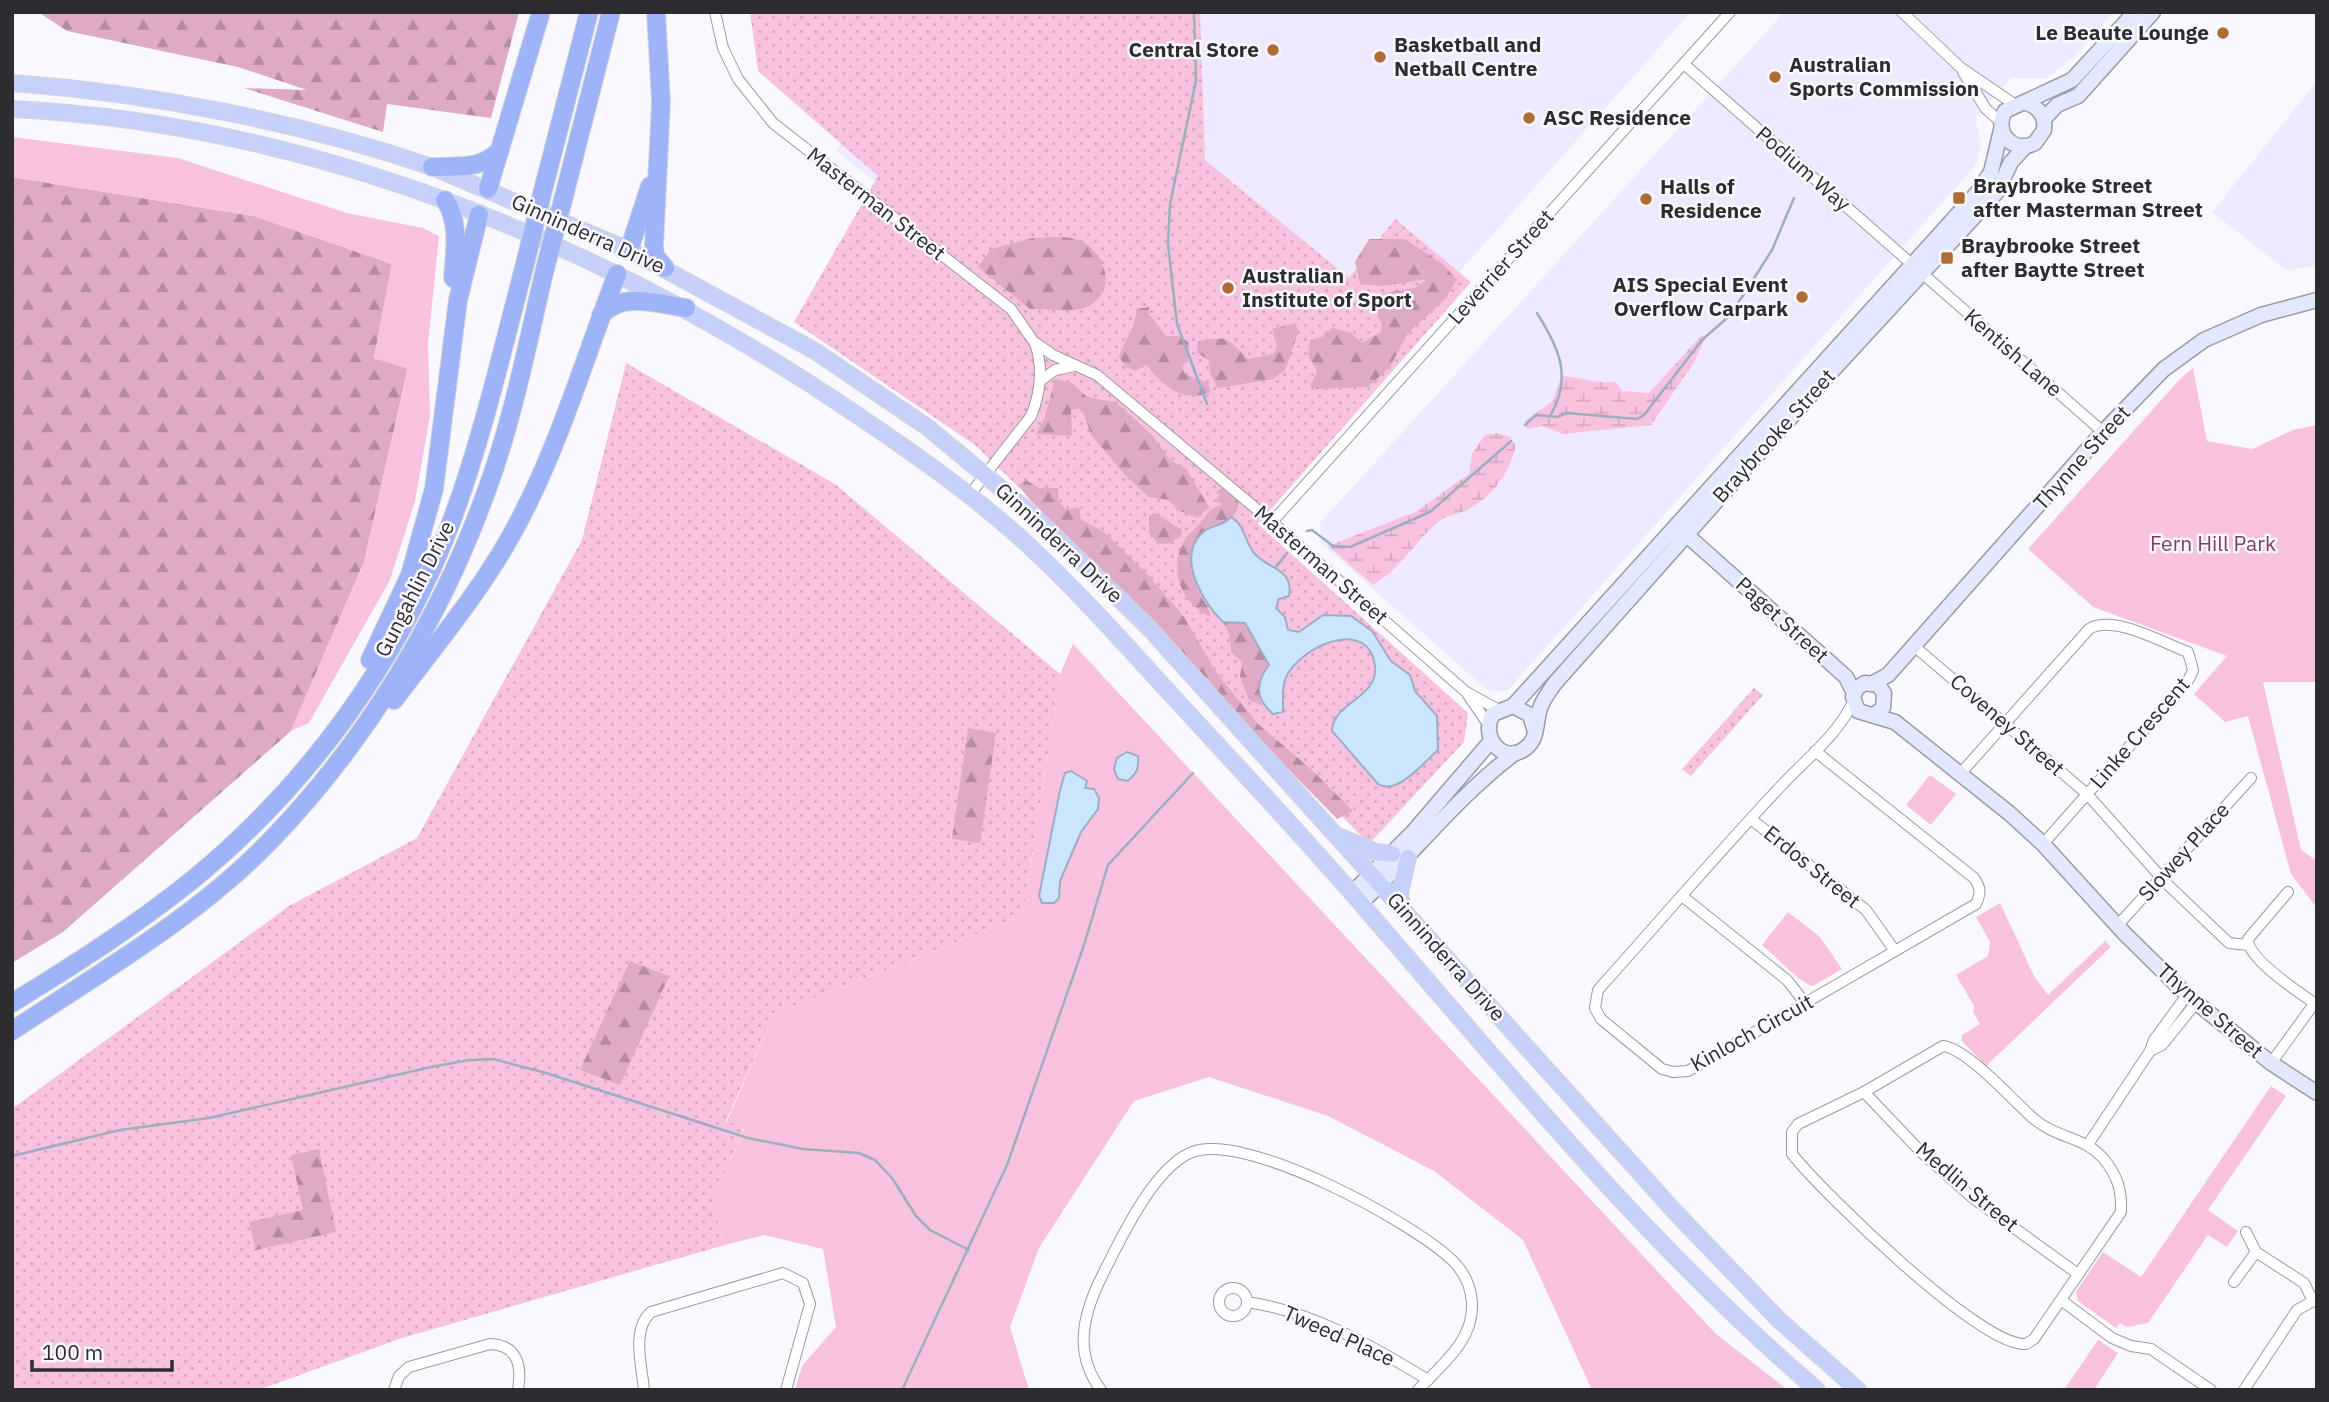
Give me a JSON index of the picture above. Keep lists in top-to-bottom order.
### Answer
{
  "streets": {
    "highway": ["Gungahlin Drive"],
    "main road": ["Ginninderra Drive"],
    "street": [
      "Podium Way",
      "Masterman Street",
      "Leverrier Street",
      "Kentish Lane",
      "Braybrooke Street",
      "Thynne Street",
      "Paget Street",
      "Coveney Street",
      "Linke Crescent",
      "Slowey Place",
      "Erdos Street",
      "Kinloch Circuit",
      "Medlin Street",
      "Tweed Place"
    ]
  },
  "crossings": [
    ["Podium Way", "Leverrier Street"],
    ["Podium Way", "Kentish Lane"],
    ["Podium Way", "Braybrooke Street"],
    ["Masterman Street", "Leverrier Street"],
    ["Masterman Street", "Braybrooke Street"],
    ["Kentish Lane", "Braybrooke Street"],
    ["Kentish Lane", "Thynne Street"],
    ["Braybrooke Street", "Paget Street"],
    ["Thynne Street", "Paget Street"],
    ["Thynne Street", "Coveney Street"],
    ["Thynne Street", "Linke Crescent"],
    ["Thynne Street", "Slowey Place"],
    ["Thynne Street", "Kinloch Circuit"],
    ["Paget Street", "Kinloch Circuit"],
    ["Coveney Street", "Linke Crescent"],
    ["Coveney Street", "Slowey Place"],
    ["Erdos Street", "Kinloch Circuit"]
  ],
  "parks": ["Fern Hill Park"],
  "places": {
    "other": [
      "Le Beaute Lounge",
      "Central Store",
      "Basketball and Netball Centre",
      "Australian Sports Commission",
      "ASC Residence",
      "Halls of Residence",
      "Australian Institute of Sport",
      "AIS Special Event Overflow Carpark"
    ],
    "transit": ["Braybrooke Street after Masterman Street", "Braybrooke Street after Baytte Street"]
  },
  "scale_bar": "100 m"
}
